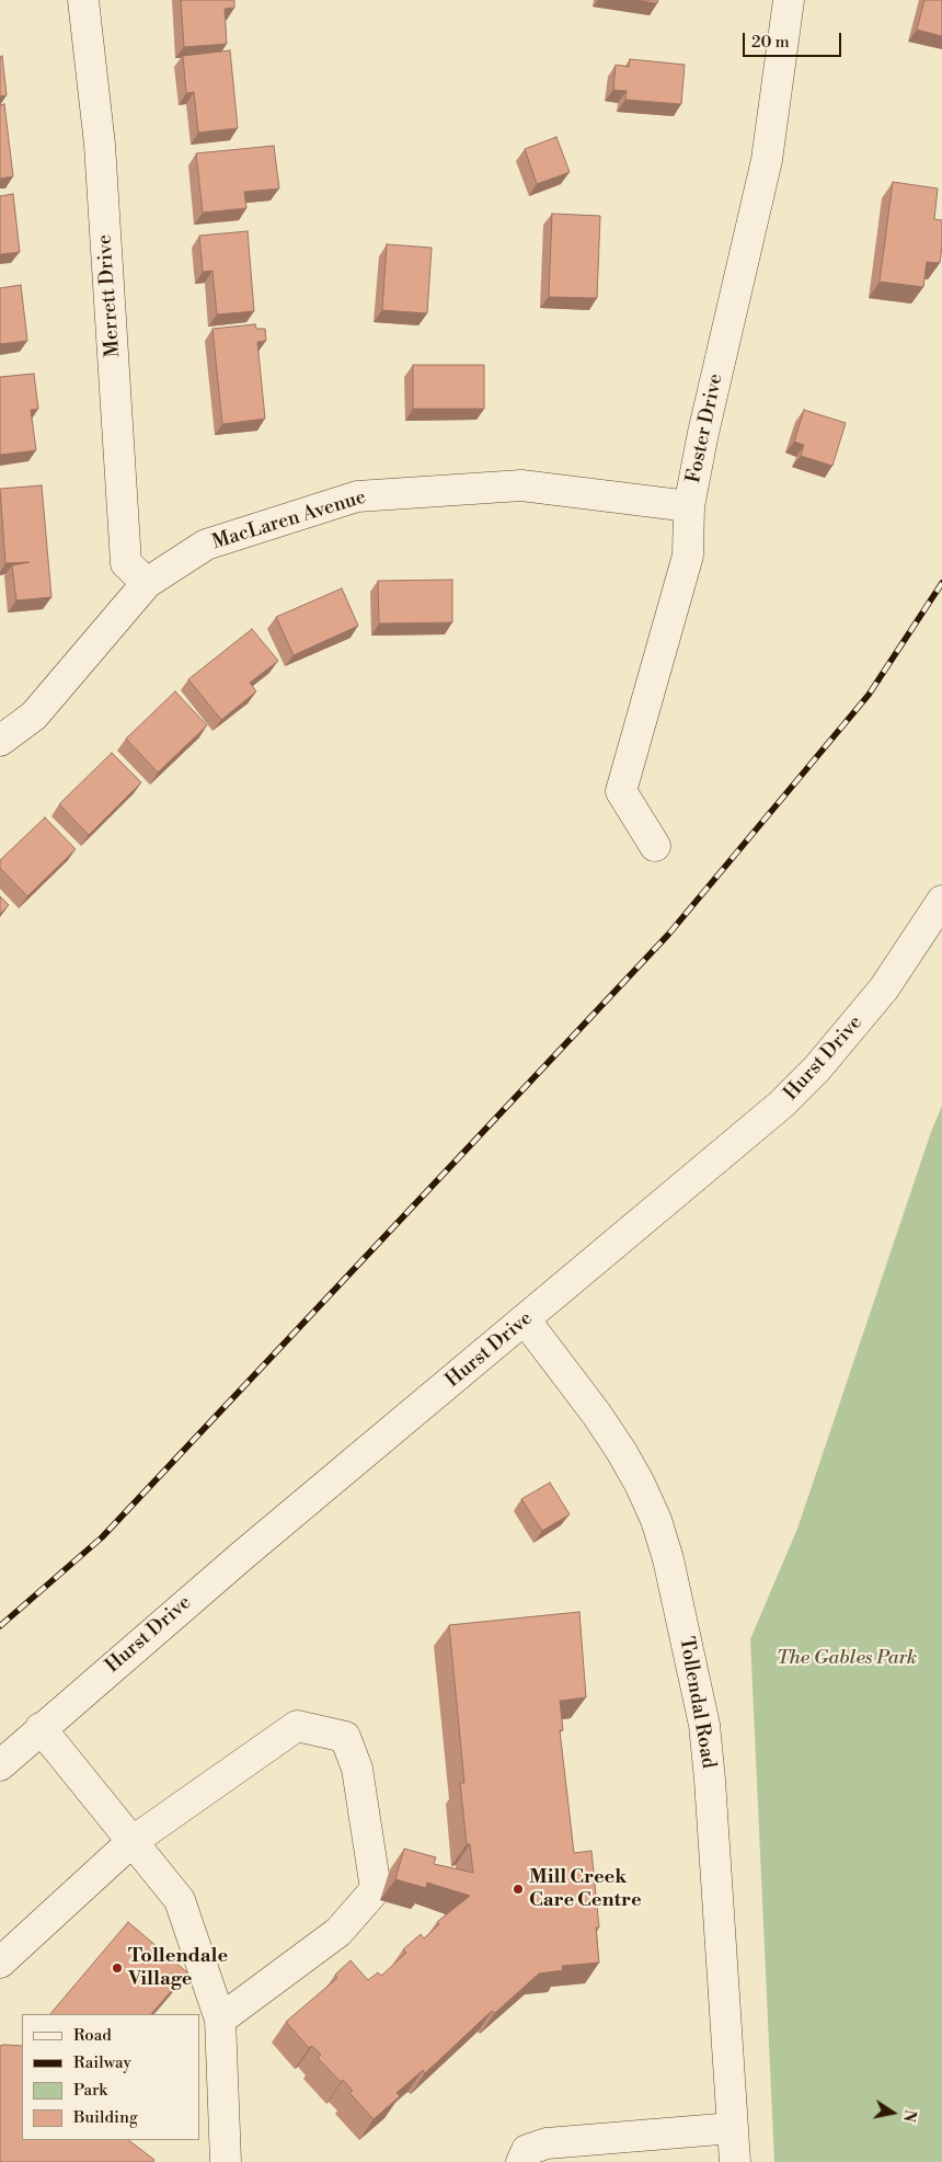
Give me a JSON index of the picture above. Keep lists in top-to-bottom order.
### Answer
{
  "streets": {
    "street": [
      "Merrett Drive",
      "Foster Drive",
      "MacLaren Avenue",
      "Hurst Drive",
      "Tollendal Road"
    ]
  },
  "crossings": [
    ["Merrett Drive", "MacLaren Avenue"],
    ["Foster Drive", "MacLaren Avenue"],
    ["Hurst Drive", "Tollendal Road"]
  ],
  "parks": ["The Gables Park"],
  "places": ["Mill Creek Care Centre", "Tollendale Village"],
  "legend": [
    "Road",
    "Railway",
    "Park",
    "Building"
  ],
  "scale_bar": "20 m",
  "north": "right"
}
